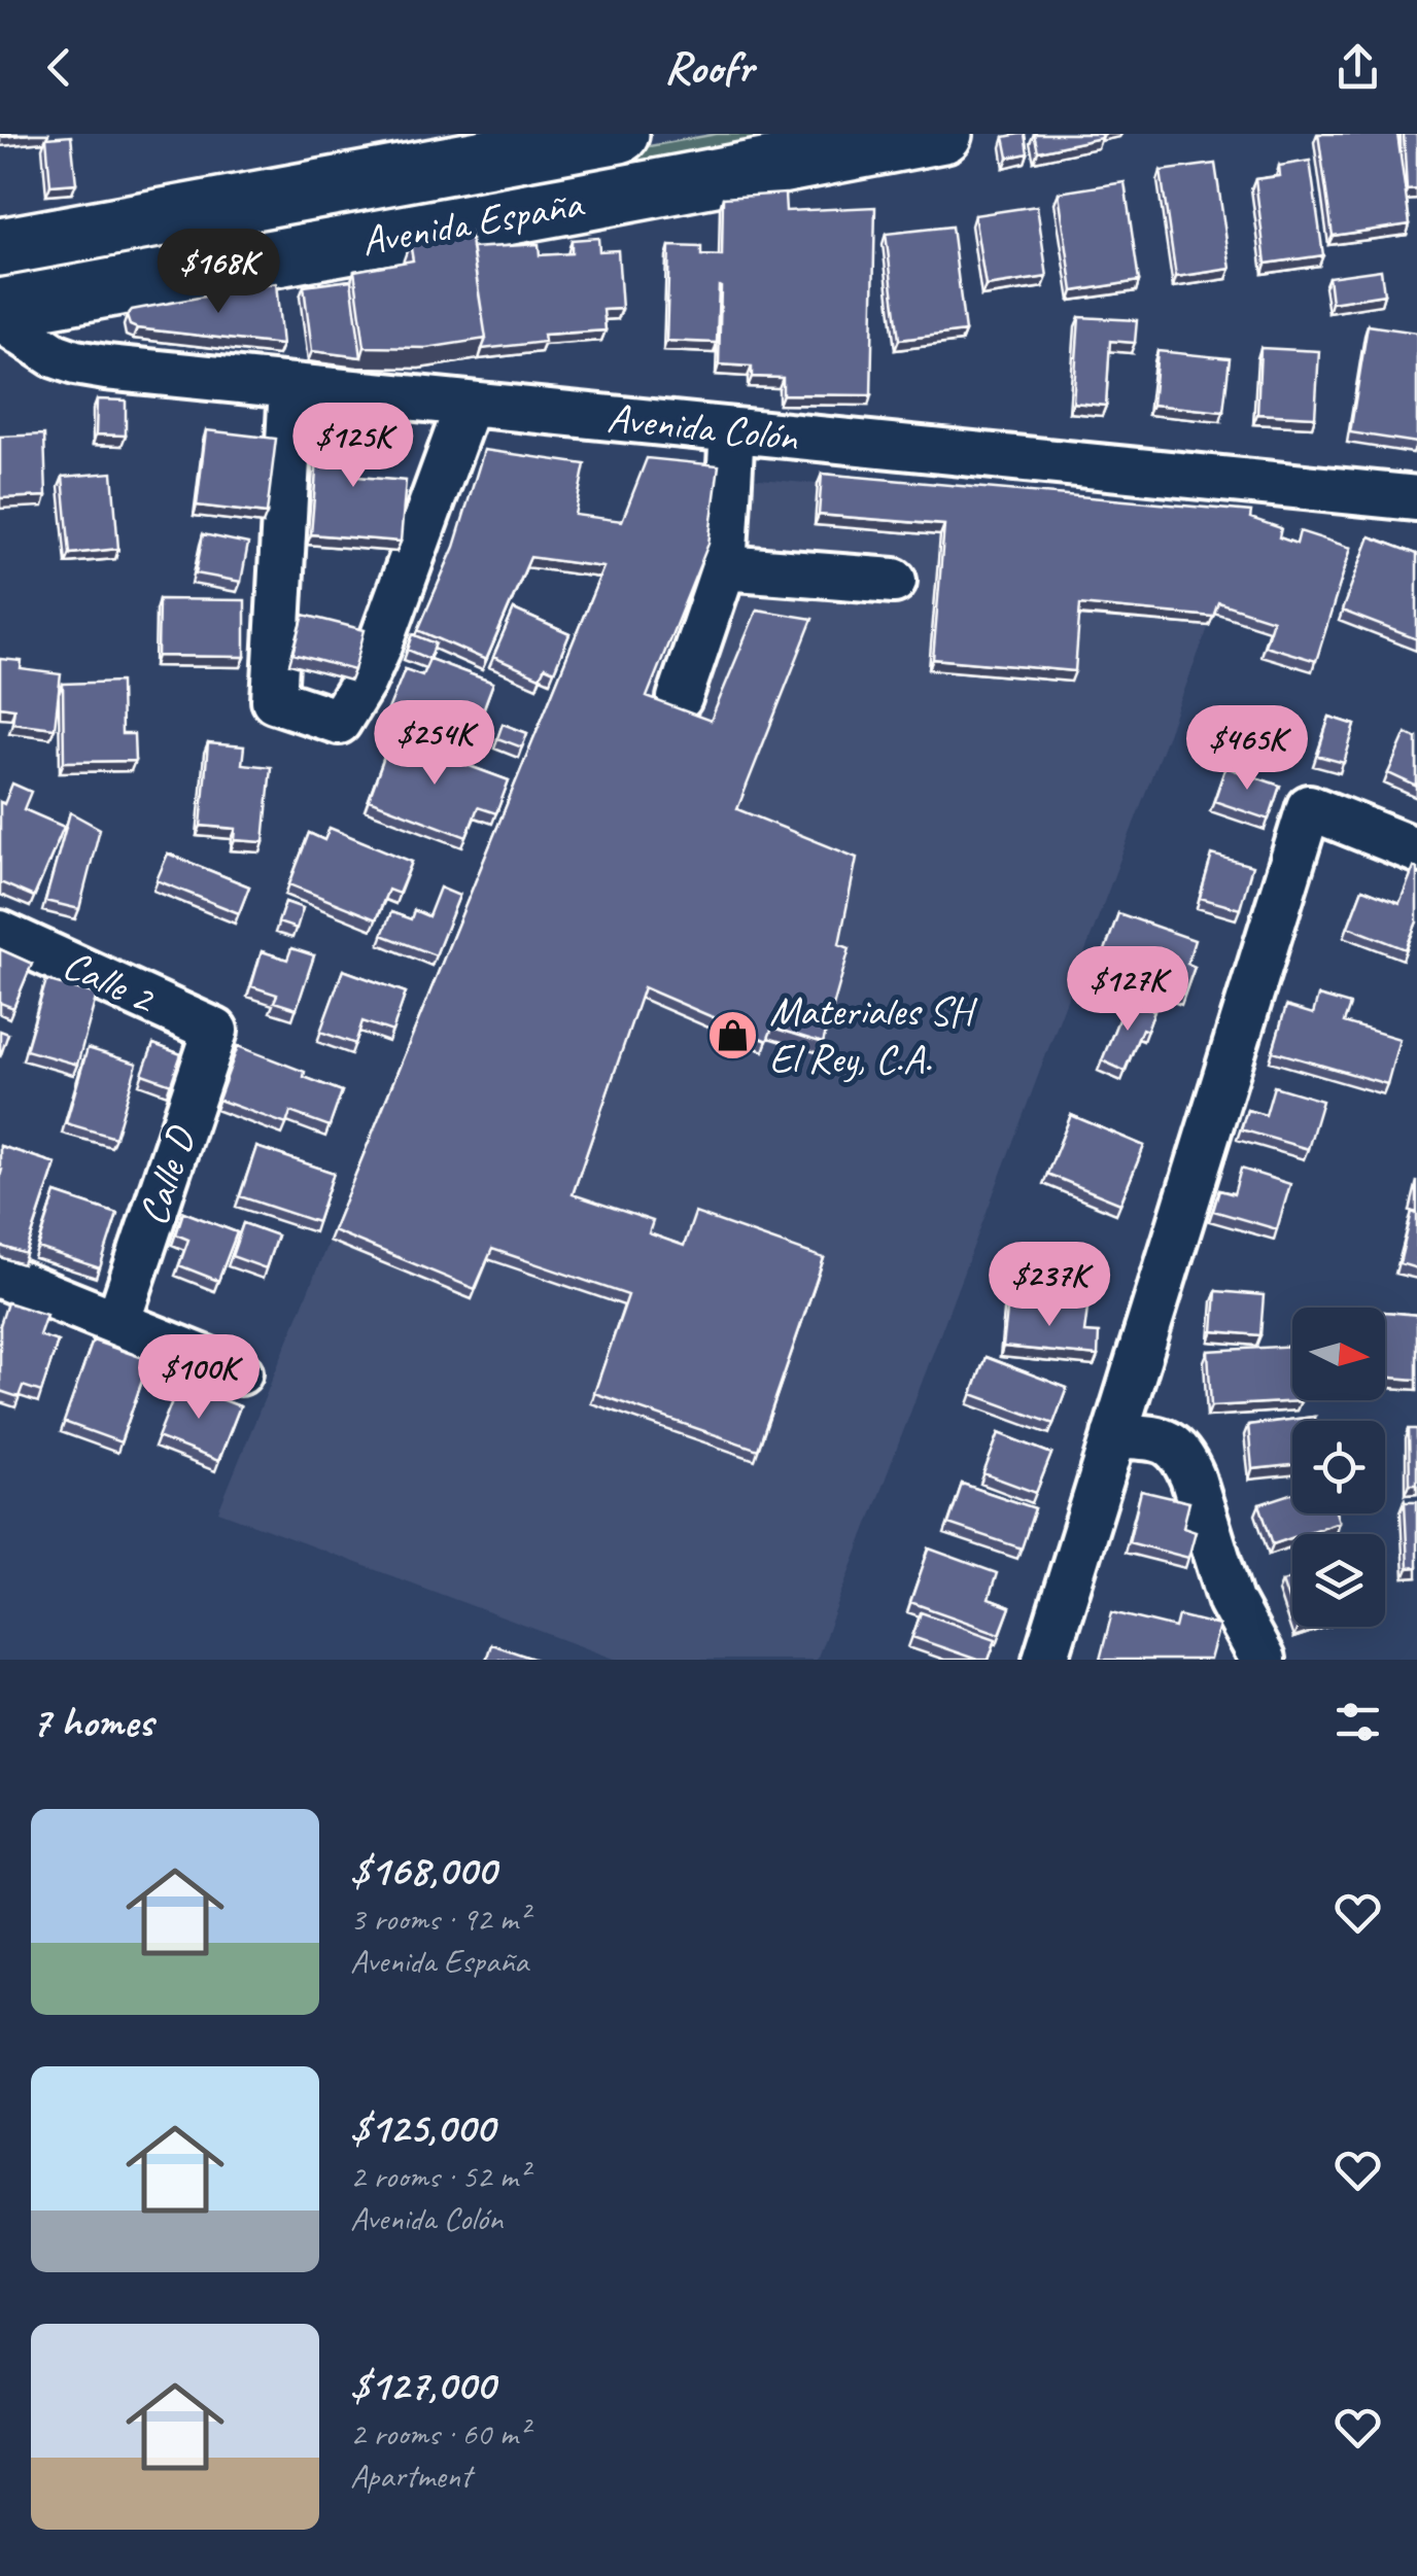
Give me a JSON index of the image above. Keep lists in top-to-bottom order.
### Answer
{
  "streets": {
    "main road": ["Avenida España"],
    "street": ["Avenida Colón", "Calle 2", "Calle D"]
  },
  "crossings": [
    ["Calle 2", "Calle D"]
  ],
  "places": {
    "shop": ["Materiales SH El Rey, C.A."]
  },
  "north": "right",
  "page": {
    "header": "Roofr",
    "price": [
      "$168K",
      "$125K",
      "$254K",
      "$465K",
      "$127K",
      "$237K",
      "$100K"
    ],
    "heading": "7 homes",
    "list": [
      {
        "name": "$168,000",
        "note": "3 rooms · 92 m² · Avenida España"
      },
      {
        "name": "$125,000",
        "note": "2 rooms · 52 m² · Avenida Colón"
      },
      {
        "name": "$127,000",
        "note": "2 rooms · 60 m² · Apartment"
      }
    ]
  }
}
